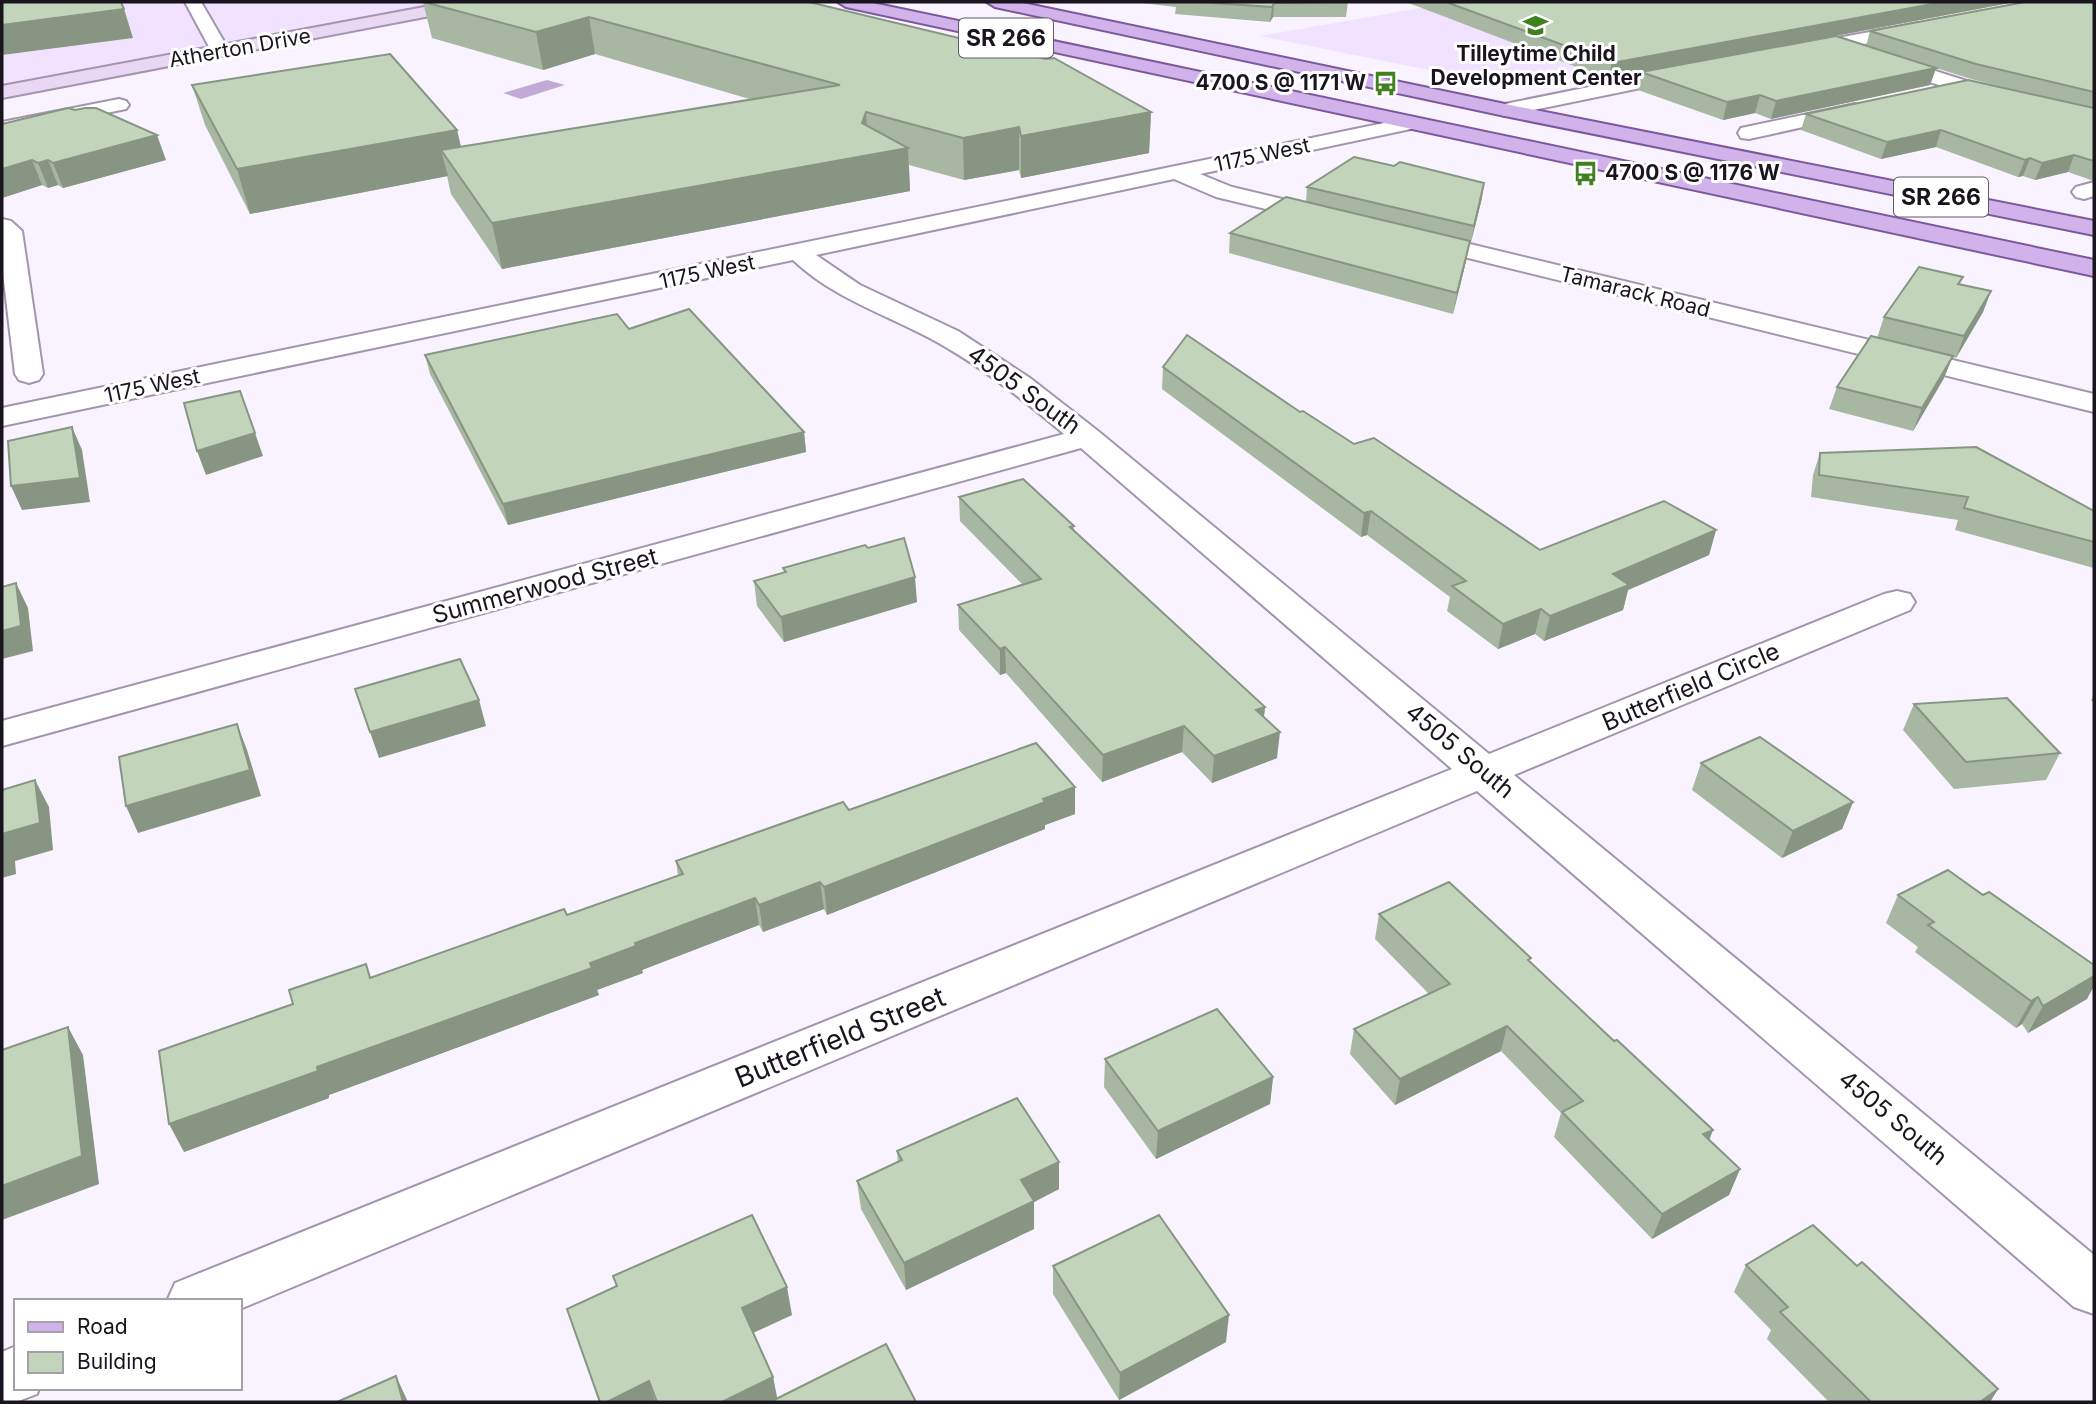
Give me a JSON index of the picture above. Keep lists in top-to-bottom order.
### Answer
{
  "streets": {
    "main road": ["SR 266"],
    "street": [
      "Atherton Drive",
      "1175 West",
      "Tamarack Road",
      "4505 South",
      "Summerwood Street",
      "Butterfield Circle",
      "Butterfield Street"
    ]
  },
  "crossings": [
    ["SR 266", "1175 West"],
    ["1175 West", "4505 South"],
    ["4505 South", "Summerwood Street"],
    ["4505 South", "Butterfield Circle"],
    ["4505 South", "Butterfield Street"],
    ["Butterfield Circle", "Butterfield Street"]
  ],
  "places": {
    "school or university": ["Tilleytime Child Development Center"],
    "bus stop": ["4700 S @ 1171 W", "4700 S @ 1176 W"]
  },
  "legend": ["Road", "Building"]
}
